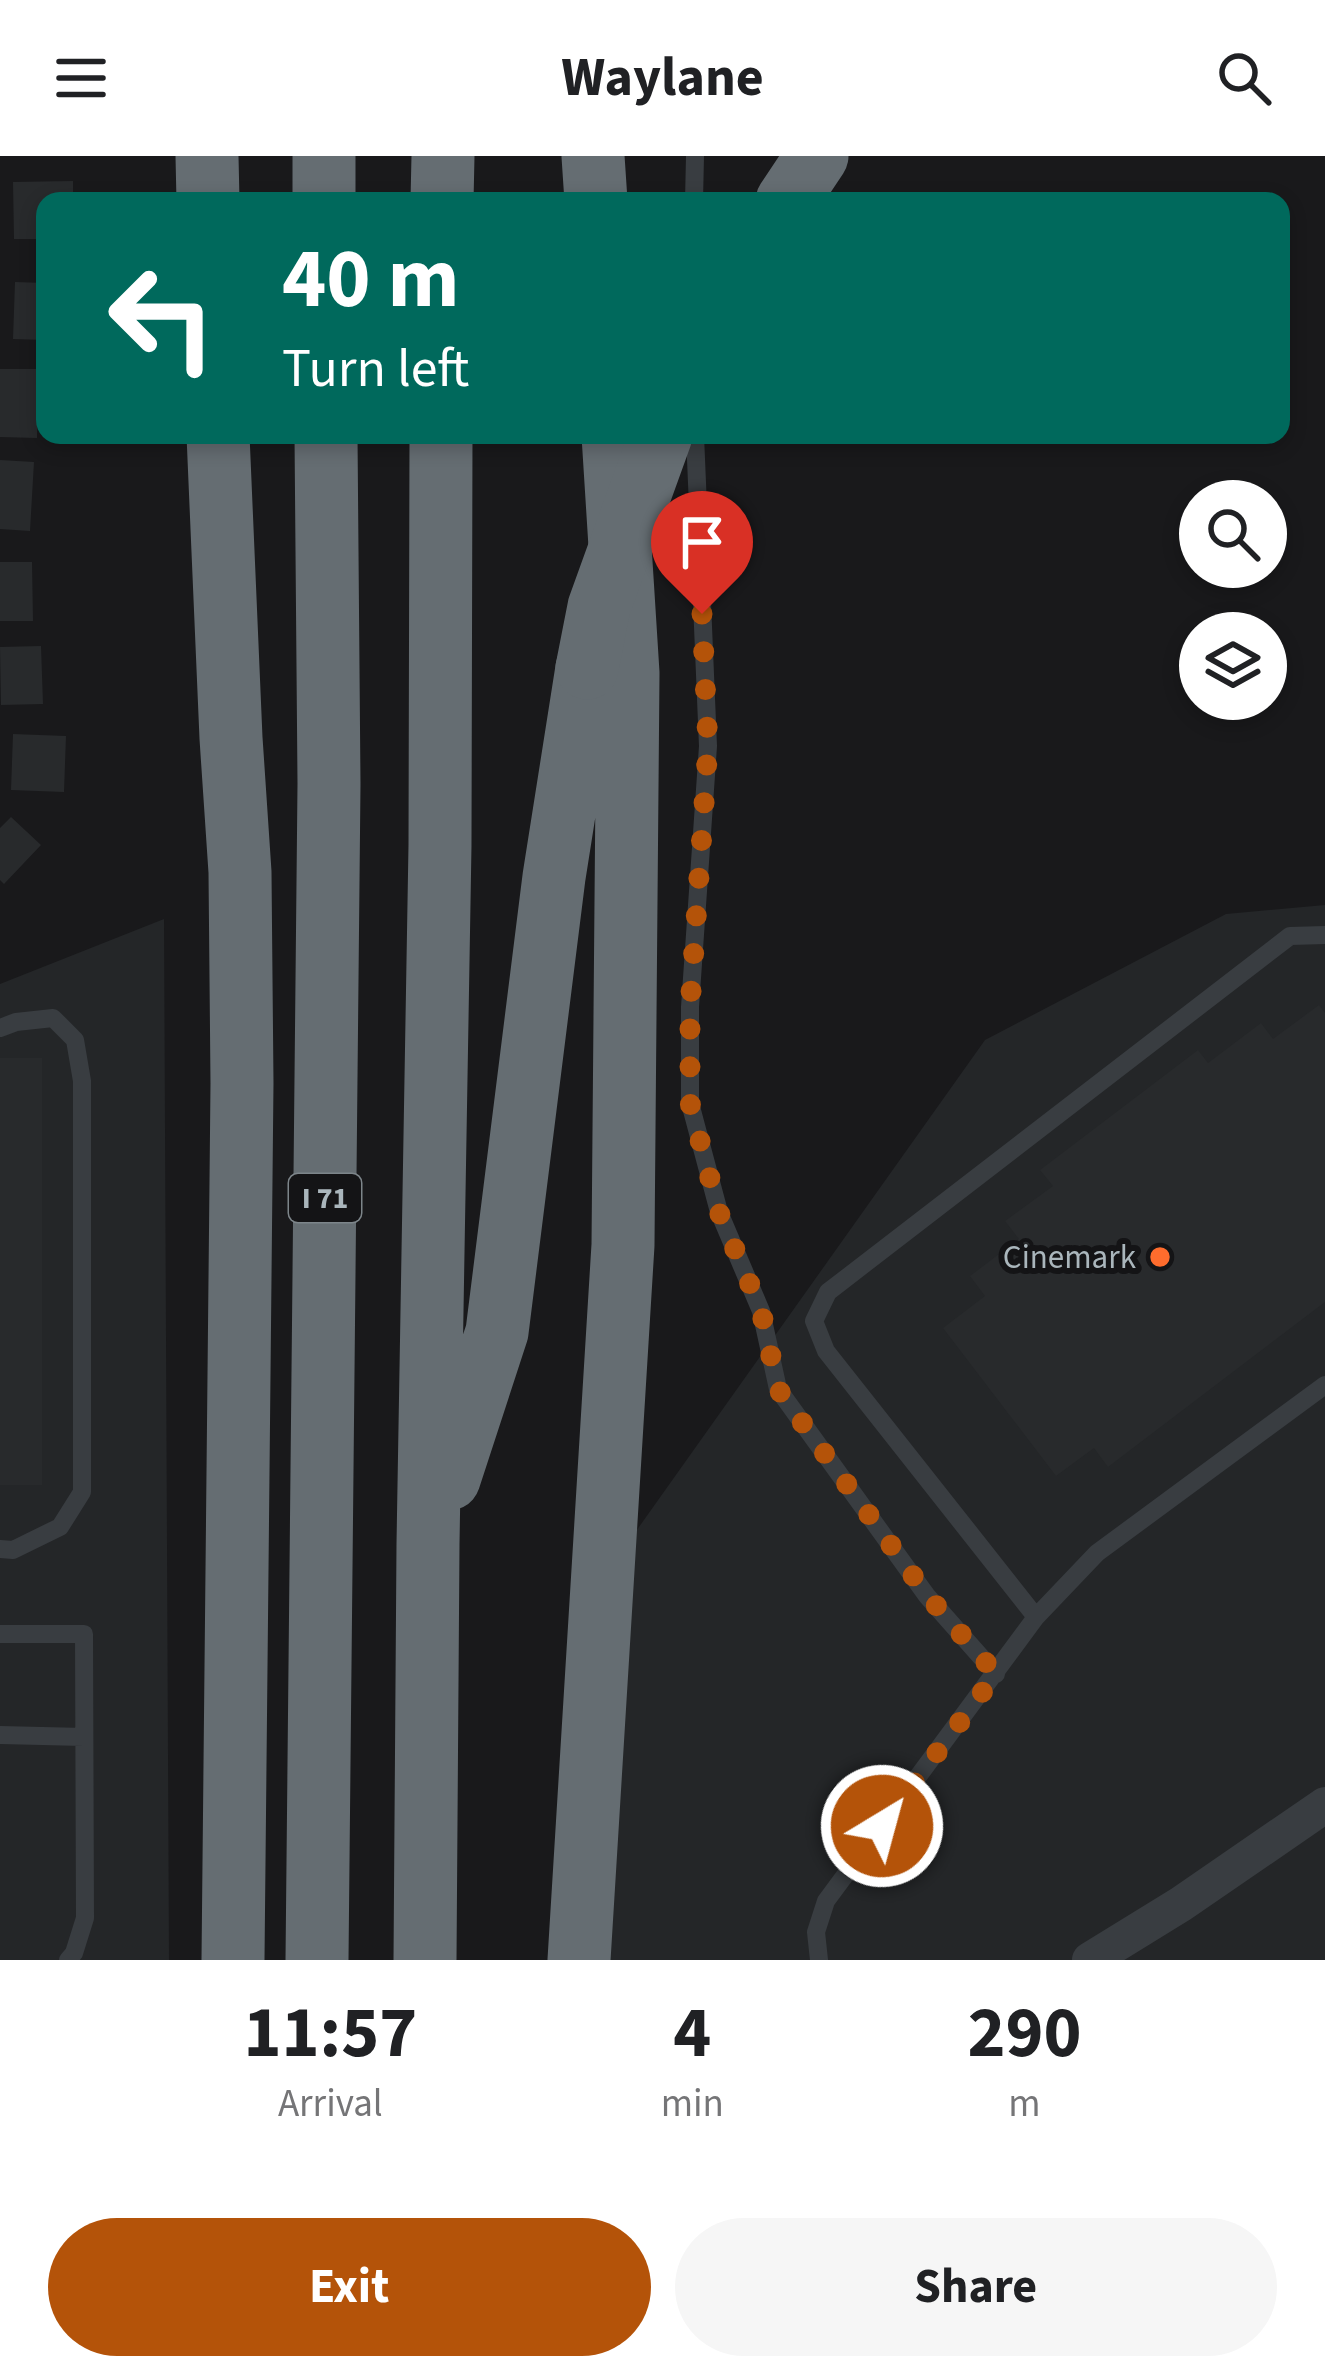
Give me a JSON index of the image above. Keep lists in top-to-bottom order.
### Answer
{
  "streets": {
    "highway": ["I 71"]
  },
  "places": ["Cinemark"],
  "page": {
    "header": "Waylane",
    "turn": ["40 m", "Turn left"],
    "eta": [
      "11:57",
      "Arrival",
      "4",
      "min",
      "290",
      "m"
    ],
    "buttons": ["Exit", "Share"]
  }
}
